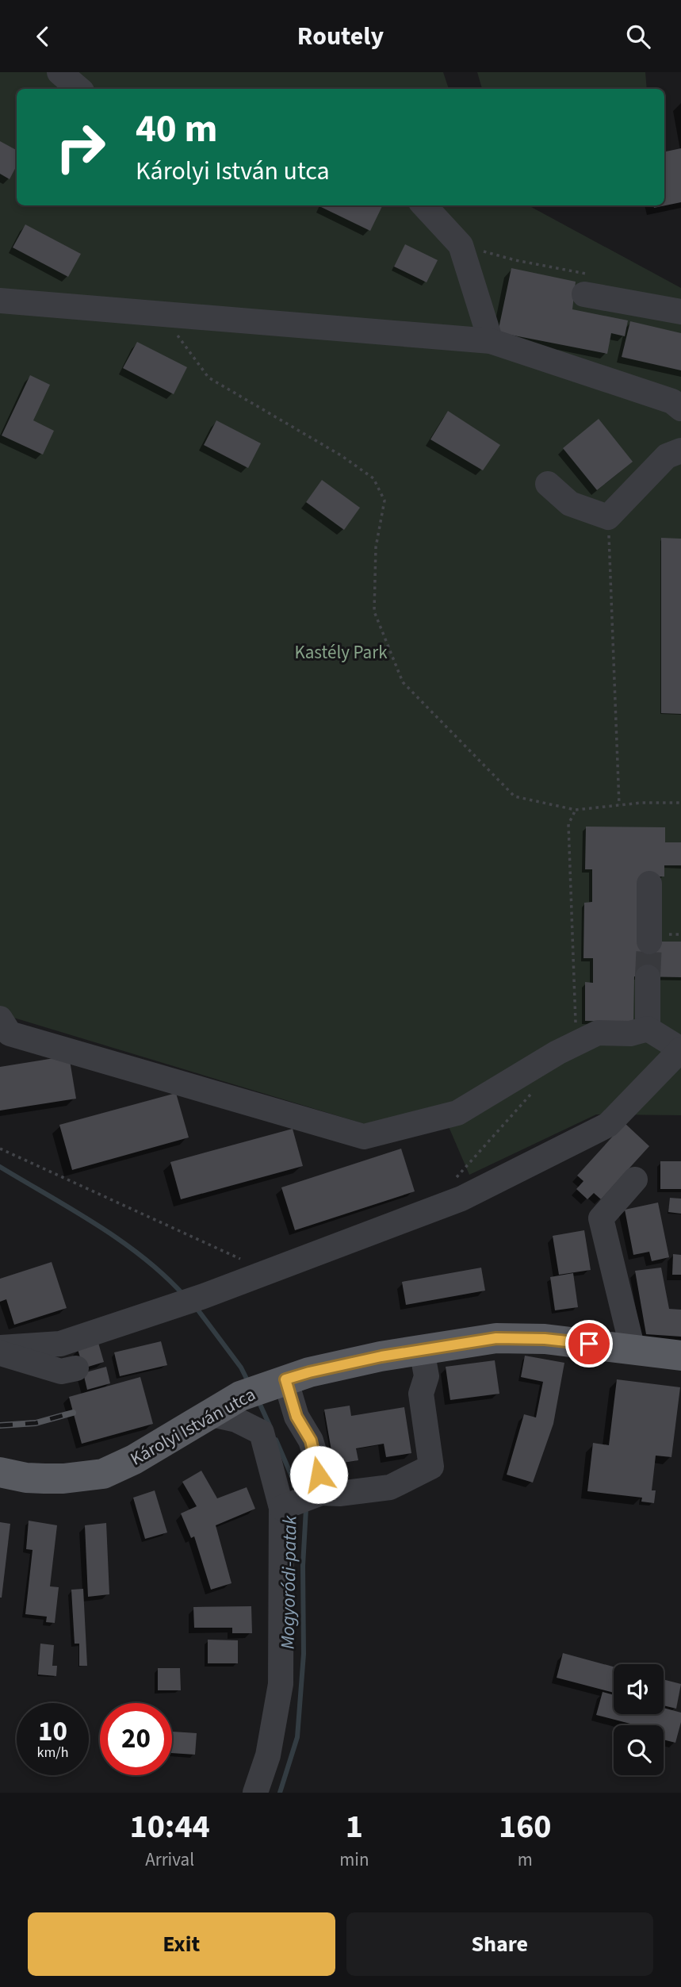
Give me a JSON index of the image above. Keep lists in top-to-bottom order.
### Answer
{
  "streets": {
    "main road": ["Károlyi István utca"]
  },
  "water": ["Mogyoródi-patak"],
  "parks": ["Kastély Park"],
  "page": {
    "header": "Routely",
    "turn": ["40 m", "Károlyi István utca"],
    "speed": "10 km/h",
    "limit": "20",
    "eta": [
      "10:44",
      "Arrival",
      "1",
      "min",
      "160",
      "m"
    ],
    "buttons": ["Exit", "Share"]
  }
}
